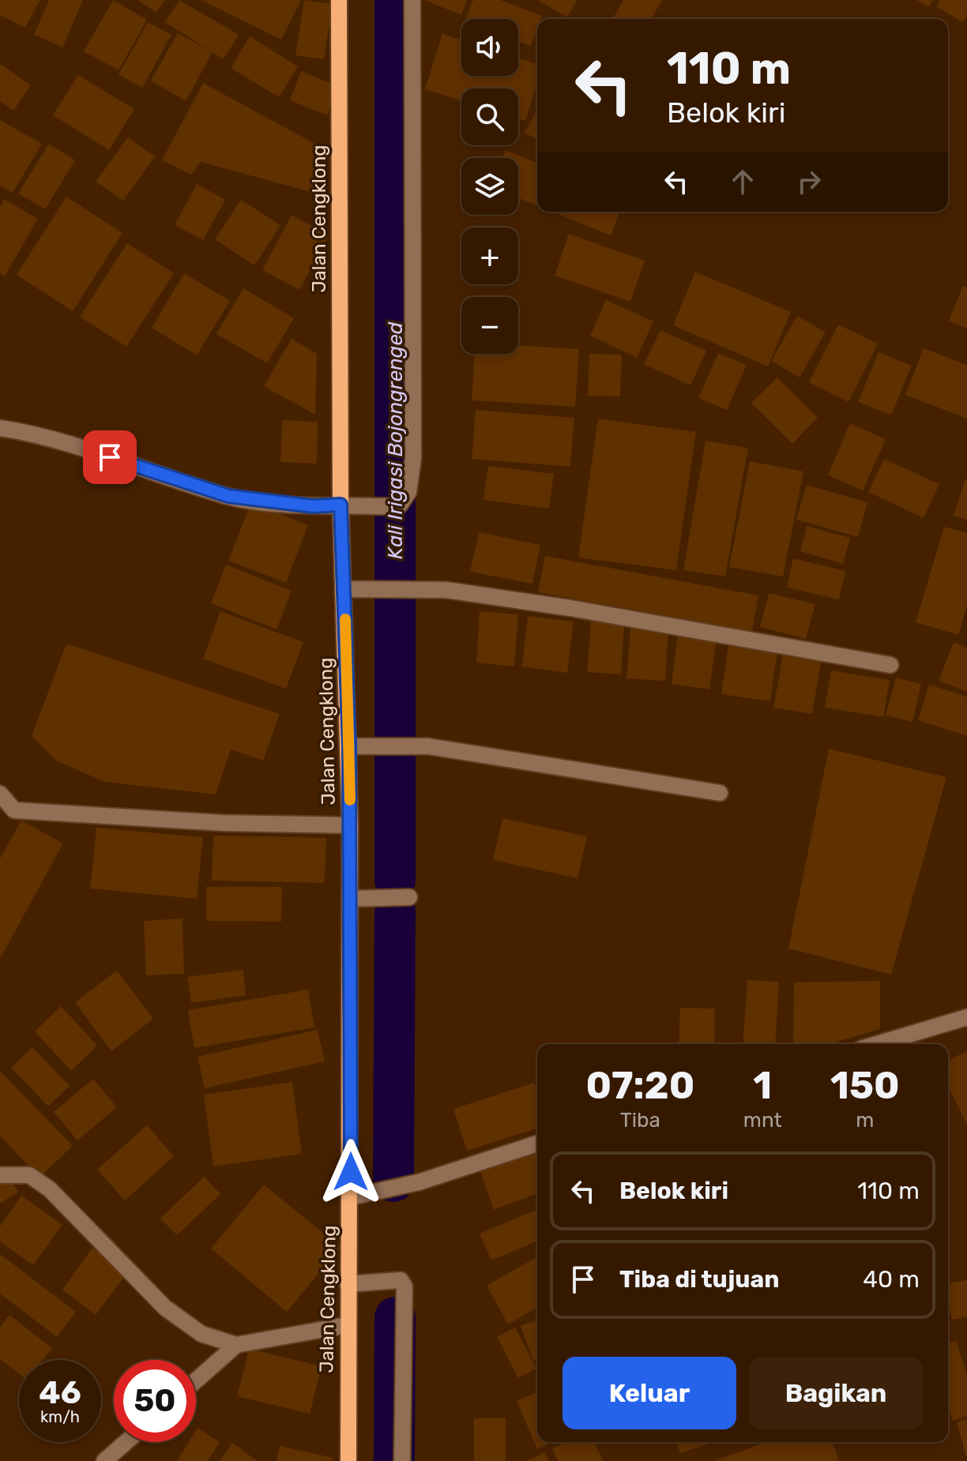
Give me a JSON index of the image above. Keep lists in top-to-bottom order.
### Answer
{
  "streets": {
    "main road": ["Jalan Cengklong"]
  },
  "water": ["Kali Irigasi Bojongrenged"],
  "page": {
    "map_buttons": ["+", "−"],
    "turn": ["110 m", "Belok kiri"],
    "eta": [
      "07:20",
      "Tiba",
      "1",
      "mnt",
      "150",
      "m"
    ],
    "list": [
      {
        "name": "Belok kiri",
        "value": "110 m"
      },
      {
        "name": "Tiba di tujuan",
        "value": "40 m"
      }
    ],
    "buttons": ["Keluar", "Bagikan"],
    "speed": "46 km/h",
    "limit": "50"
  }
}
